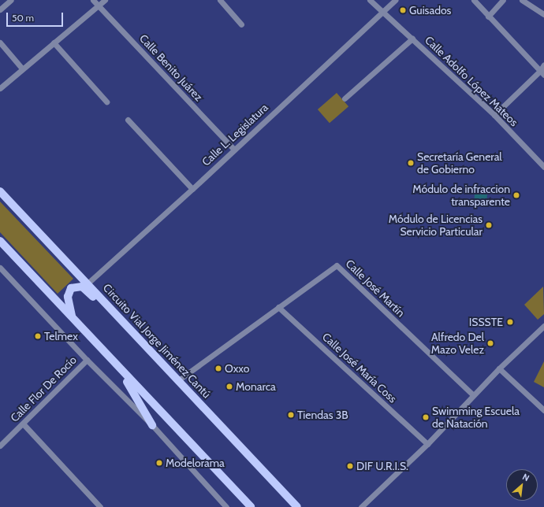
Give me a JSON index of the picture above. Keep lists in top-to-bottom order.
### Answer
{
  "streets": {
    "main road": ["Circuito Vial Jorge Jiménez Cantú"],
    "street": [
      "Calle Benito Juárez",
      "Calle Adolfo López Mateos",
      "Calle L. Legislatura",
      "Calle José Martín",
      "Calle José María Coss",
      "Calle Flor De Rocío"
    ]
  },
  "crossings": [
    ["Calle Benito Juárez", "Calle L. Legislatura"],
    ["Calle Adolfo López Mateos", "Calle L. Legislatura"],
    ["Calle L. Legislatura", "Circuito Vial Jorge Jiménez Cantú"],
    ["Calle José Martín", "Circuito Vial Jorge Jiménez Cantú"],
    ["Calle José Martín", "Calle José María Coss"]
  ],
  "places": [
    "Guisados",
    "Secretaría General de Gobierno",
    "Módulo de infraccion transparente",
    "Módulo de Licencias Servicio Particular",
    "ISSSTE",
    "Telmex",
    "Alfredo Del Mazo Velez",
    "Oxxo",
    "Monarca",
    "Tiendas 3B",
    "Swimming Escuela de Natación",
    "Modelorama",
    "DIF U.R.I.S."
  ],
  "scale_bar": "50 m",
  "north": "top right"
}
